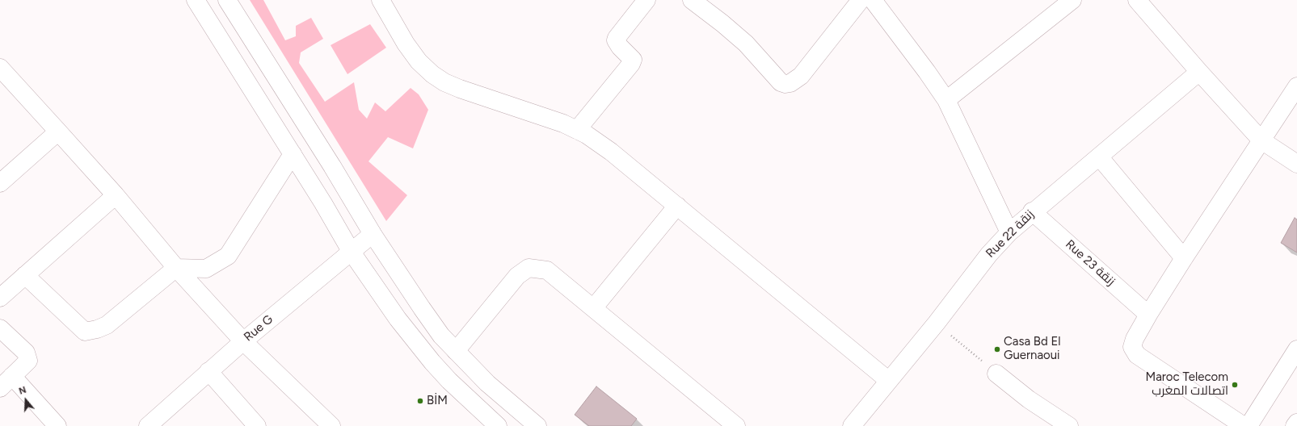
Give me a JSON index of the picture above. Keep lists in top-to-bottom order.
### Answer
{
  "streets": {
    "street": ["Rue 22 زنقة", "Rue 23 زنقة", "Rue G"]
  },
  "crossings": [
    ["Rue 22 زنقة", "Rue 23 زنقة"]
  ],
  "places": ["Casa Bd El Guernaoui", "Maroc Telecom اتصالات المغرب", "BİM"],
  "north": "top"
}
